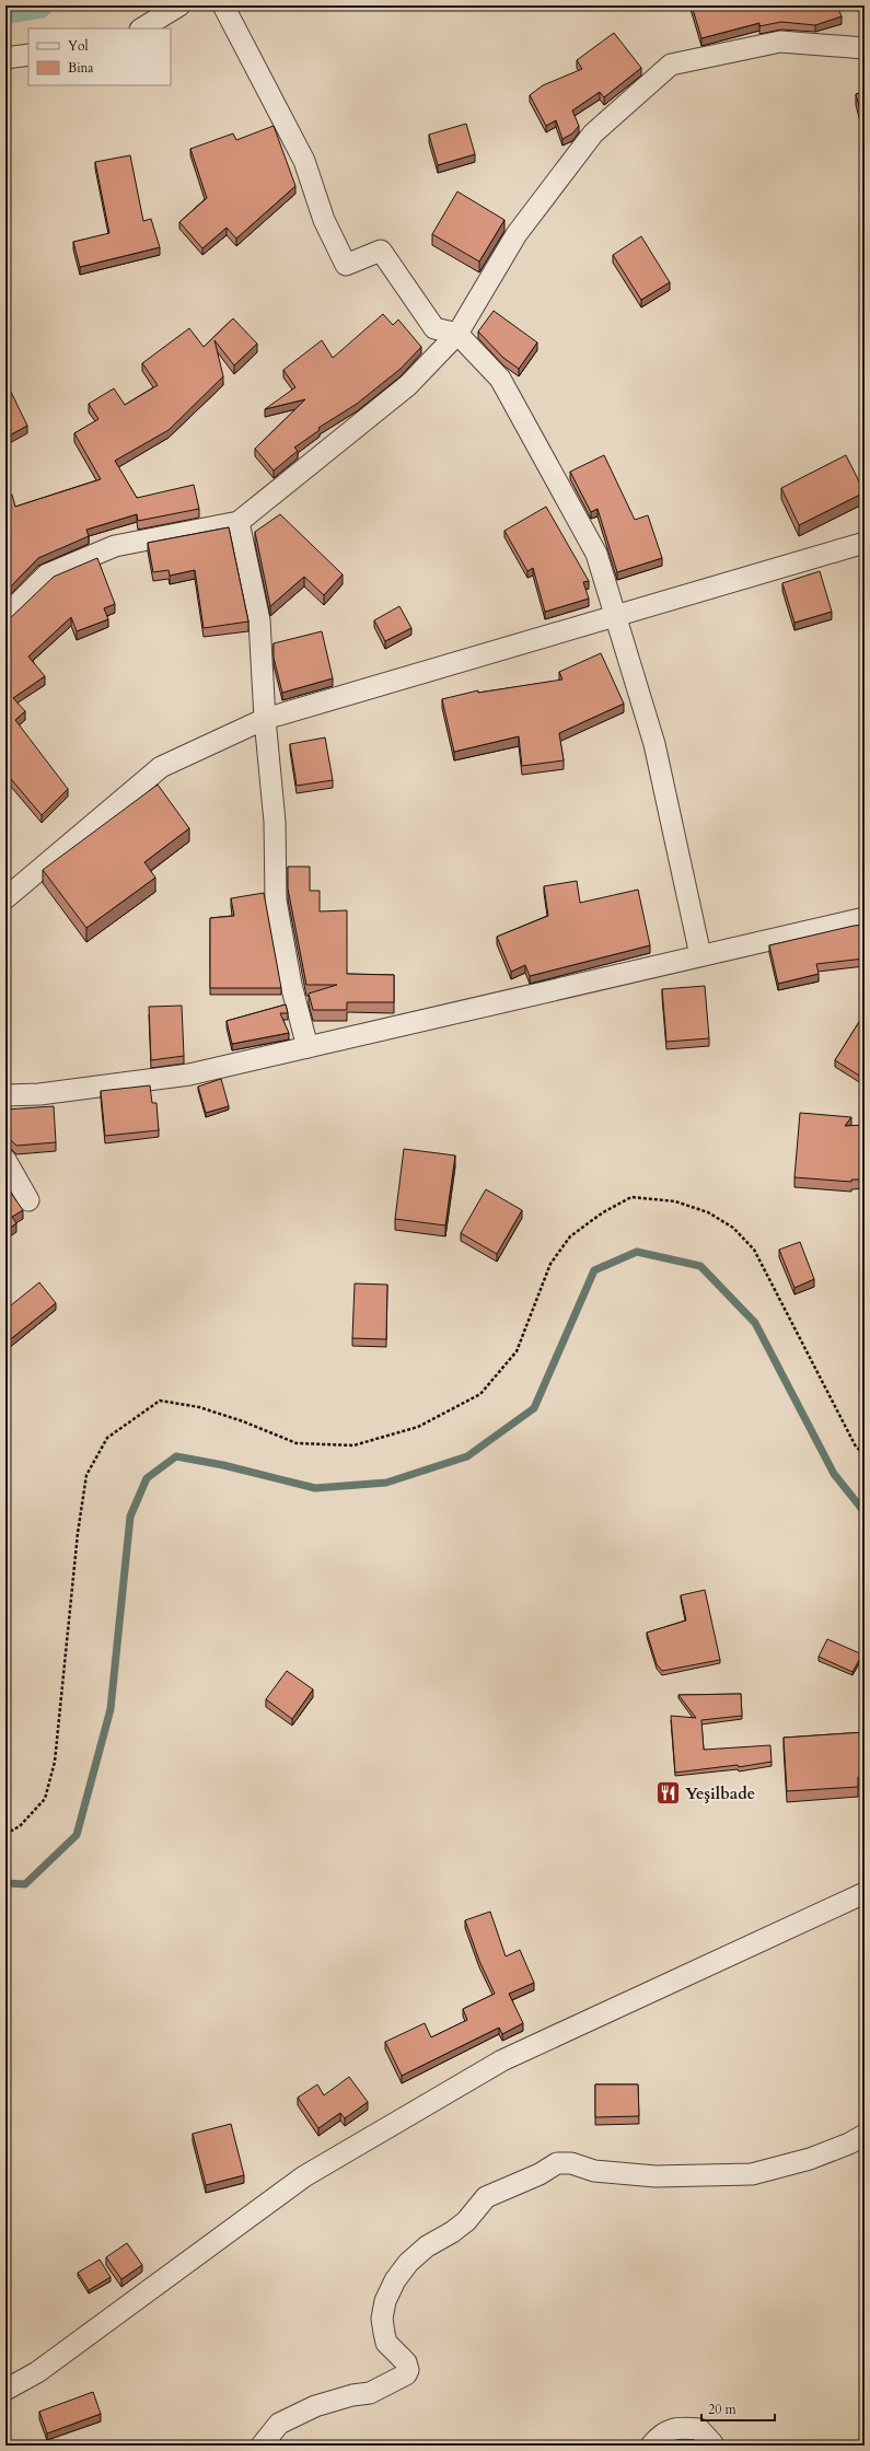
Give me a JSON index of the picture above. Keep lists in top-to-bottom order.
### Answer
{
  "places": {
    "restaurant": ["Yeşilbade"]
  },
  "legend": ["Yol", "Bina"],
  "scale_bar": "20 m"
}
